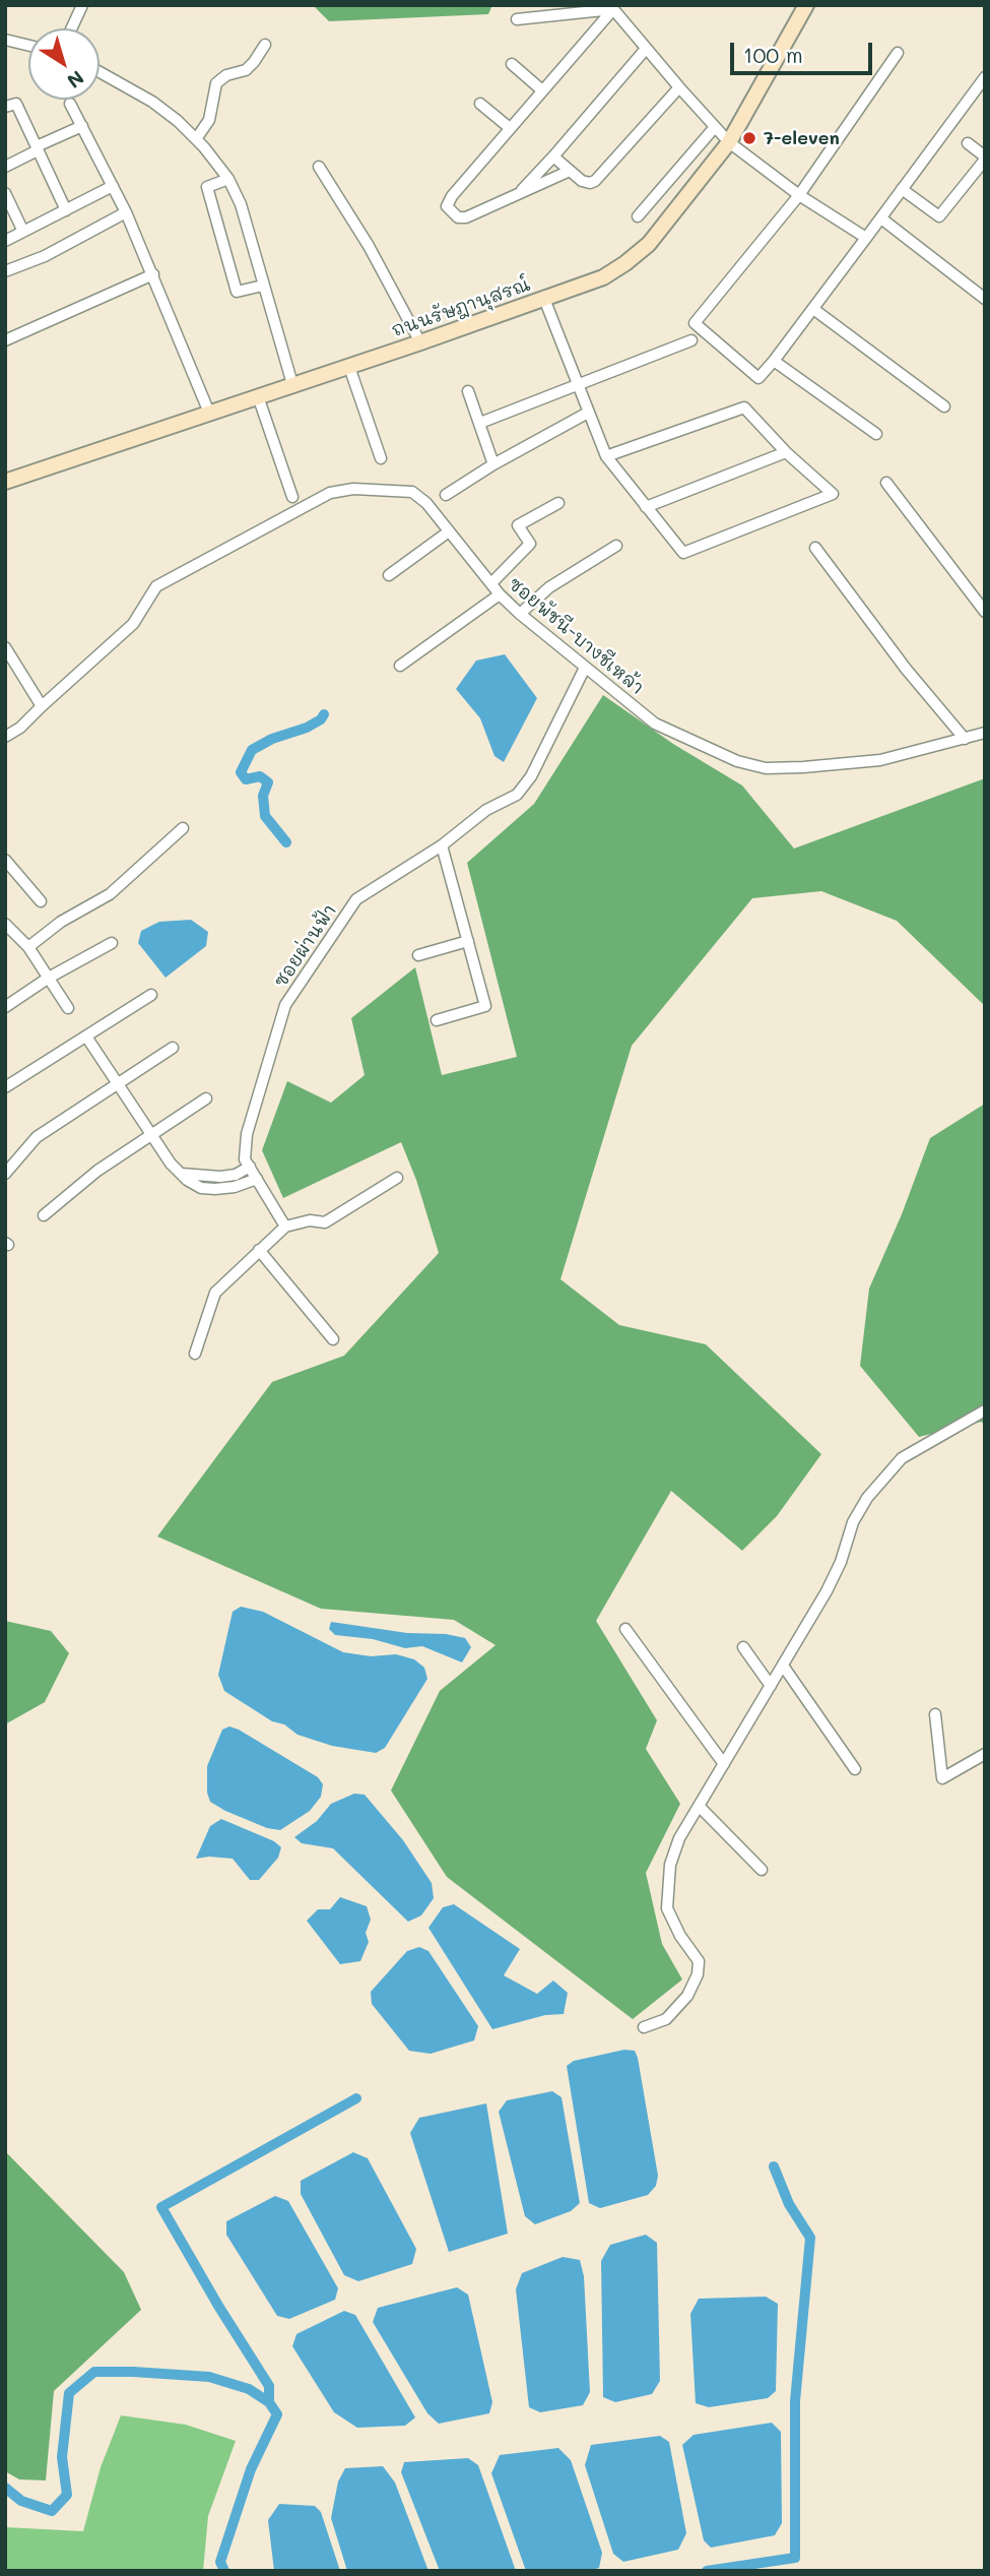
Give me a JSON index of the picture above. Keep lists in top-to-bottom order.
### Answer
{
  "streets": {
    "street": ["ถนนรัษฎานุสรณ์", "ซอยพัชนี-บางชีเหล้า", "ซอยผ่านฟ้า"]
  },
  "crossings": [
    ["ซอยพัชนี-บางชีเหล้า", "ซอยผ่านฟ้า"]
  ],
  "places": ["7-eleven"],
  "scale_bar": "100 m",
  "north": "bottom right"
}
